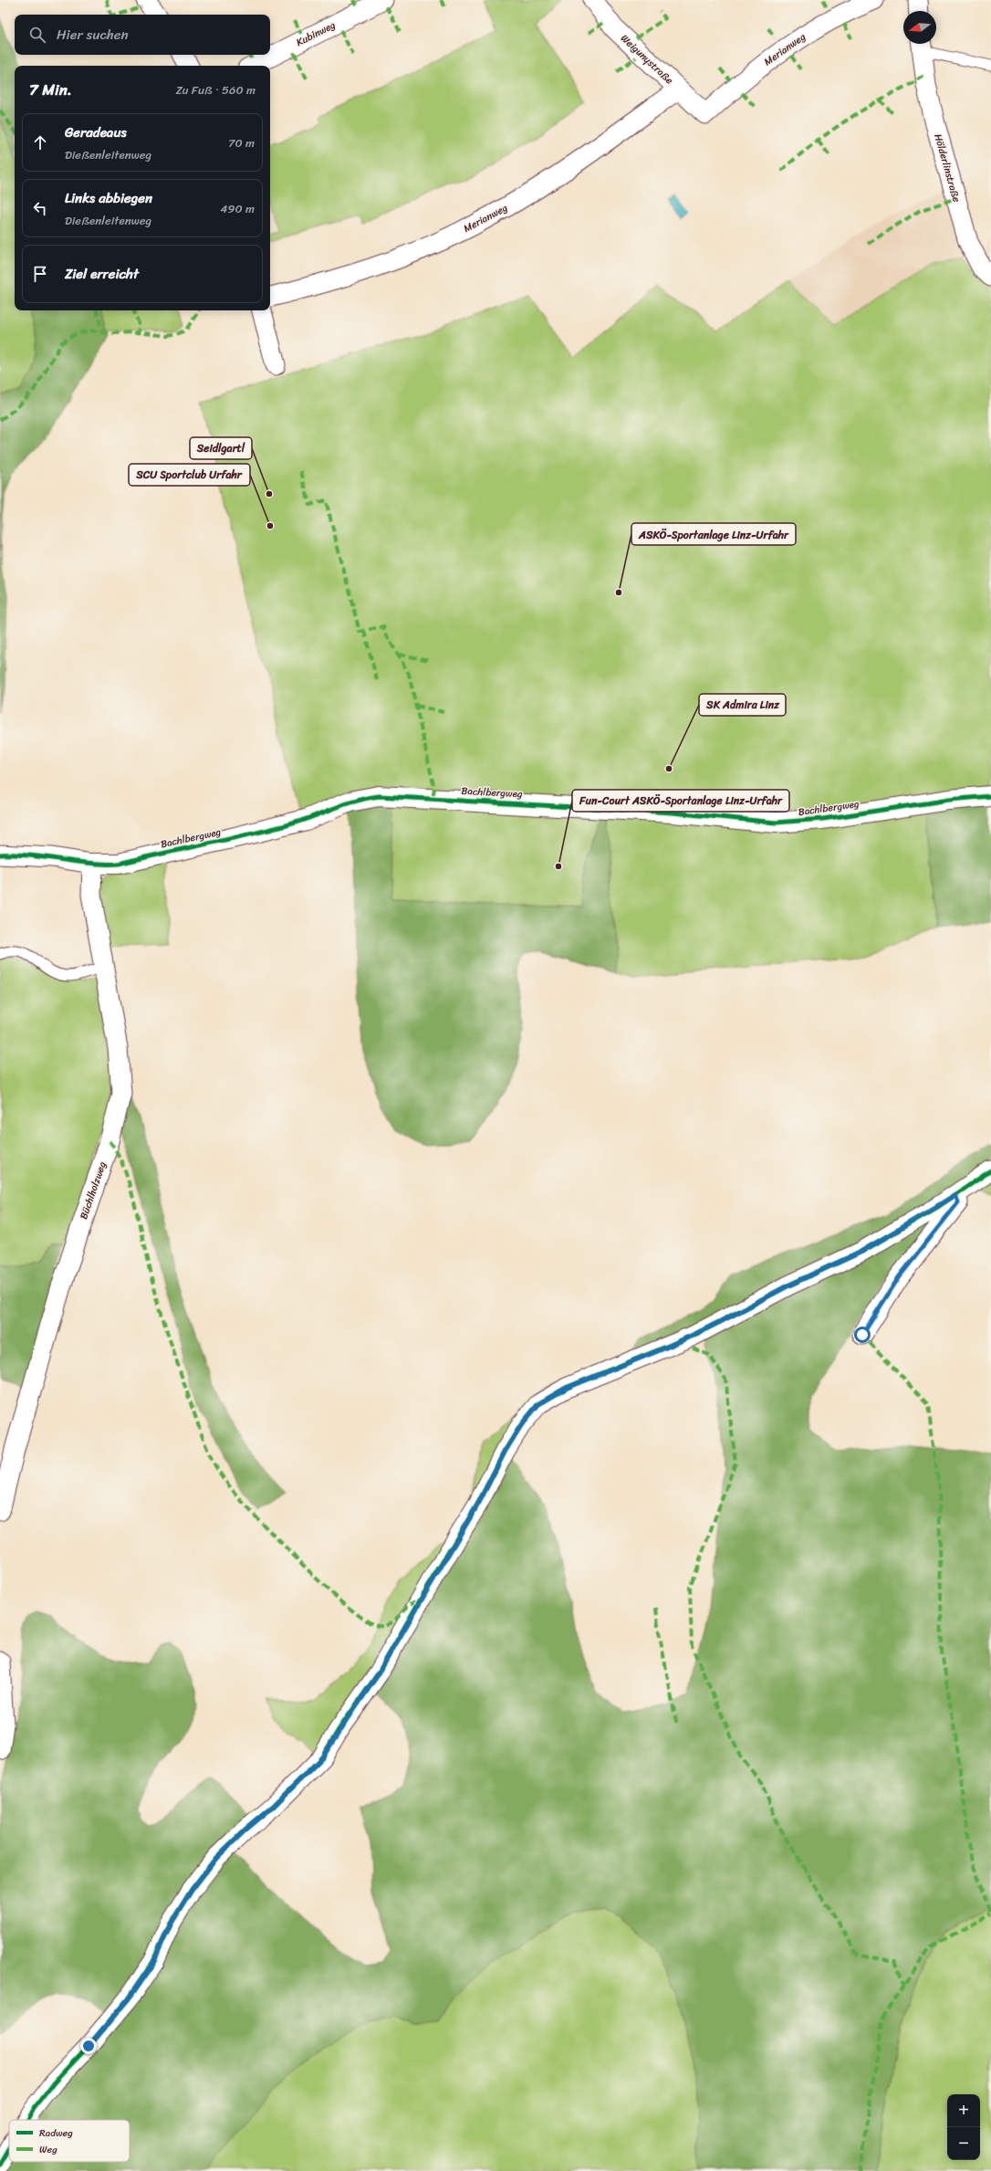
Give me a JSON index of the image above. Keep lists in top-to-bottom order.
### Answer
{
  "streets": {
    "street": [
      "Kubinweg",
      "Merianweg",
      "Weigunystraße",
      "Hölderlinstraße",
      "Bachlbergweg",
      "Büchlholzweg"
    ]
  },
  "crossings": [
    ["Merianweg", "Weigunystraße"],
    ["Bachlbergweg", "Büchlholzweg"]
  ],
  "places": [
    "Seidlgartl",
    "SCU Sportclub Urfahr",
    "ASKÖ-Sportanlage Linz-Urfahr",
    "SK Admira Linz",
    "Fun-Court ASKÖ-Sportanlage Linz-Urfahr"
  ],
  "legend": ["Radweg", "Weg"],
  "north": "left",
  "page": {
    "search": "Hier suchen",
    "heading": ["7 Min.", "Zu Fuß · 560 m"],
    "list": [
      ["Geradeaus", "Dießenleitenweg", "70 m"],
      ["Links abbiegen", "Dießenleitenweg", "490 m"],
      "Ziel erreicht"
    ],
    "map_buttons": ["+", "−"]
  }
}
